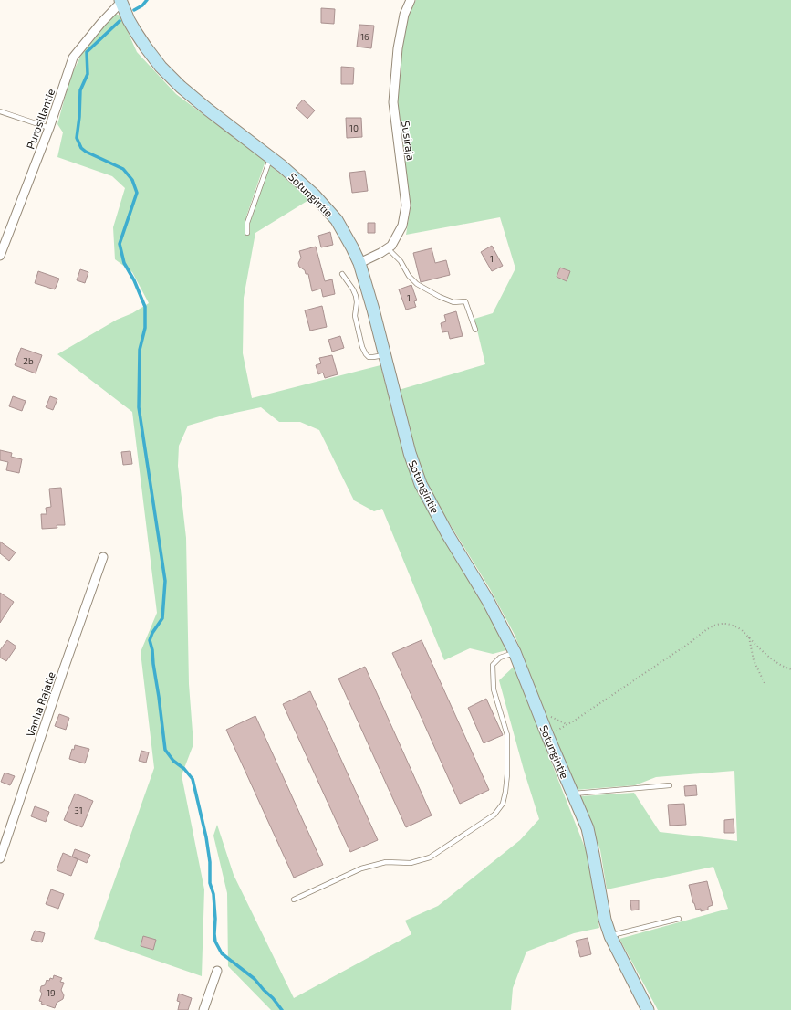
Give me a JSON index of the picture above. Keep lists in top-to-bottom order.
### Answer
{
  "streets": {
    "street": [
      "Purosillantie",
      "Susiraja",
      "Sotungintie",
      "Vanha Rajatie"
    ]
  },
  "crossings": [
    ["Purosillantie", "Sotungintie"],
    ["Susiraja", "Sotungintie"]
  ],
  "house_numbers": [
    "16",
    "10",
    "1",
    "1",
    "2b",
    "31",
    "19"
  ]
}
